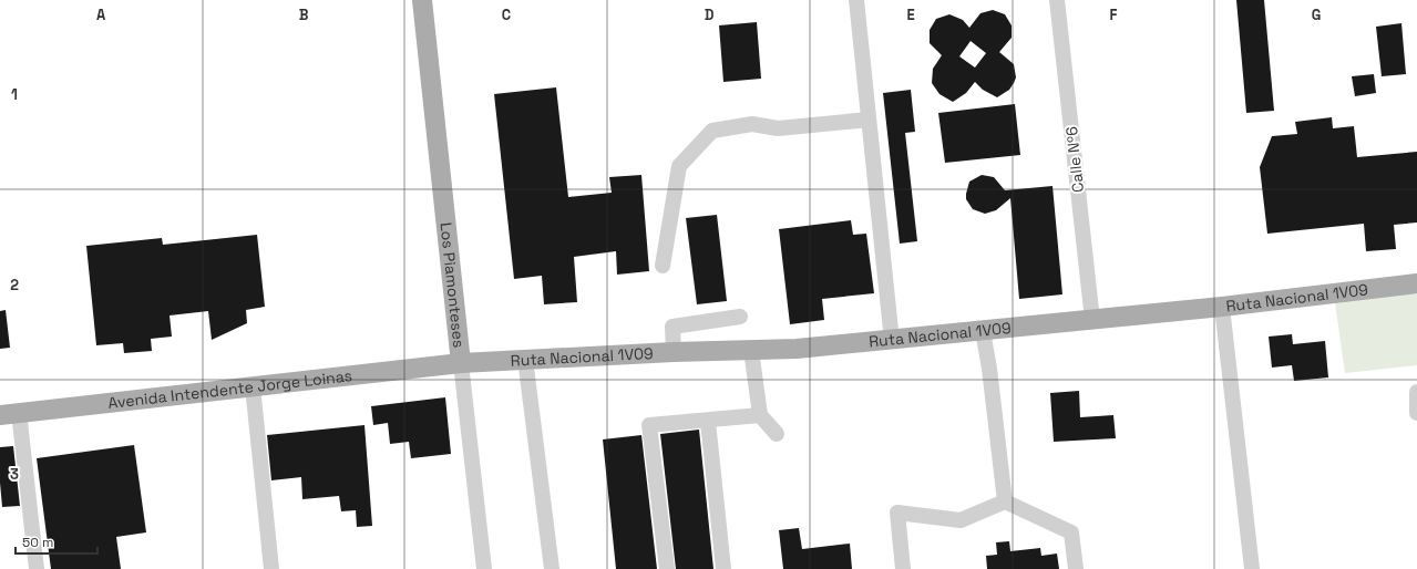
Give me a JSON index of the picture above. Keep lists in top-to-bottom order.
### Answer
{
  "streets": {
    "main road": ["Los Piamonteses", "Ruta Nacional 1V09", "Avenida Intendente Jorge Loinas"],
    "street": ["Calle Nº6"]
  },
  "crossings": [
    ["Calle Nº6", "Ruta Nacional 1V09"],
    ["Los Piamonteses", "Ruta Nacional 1V09"],
    ["Los Piamonteses", "Avenida Intendente Jorge Loinas"],
    ["Ruta Nacional 1V09", "Avenida Intendente Jorge Loinas"]
  ],
  "scale_bar": "50 m",
  "grid": {
    "columns": [
      "A",
      "B",
      "C",
      "D",
      "E",
      "F",
      "G"
    ],
    "rows": ["1", "2", "3"]
  }
}
